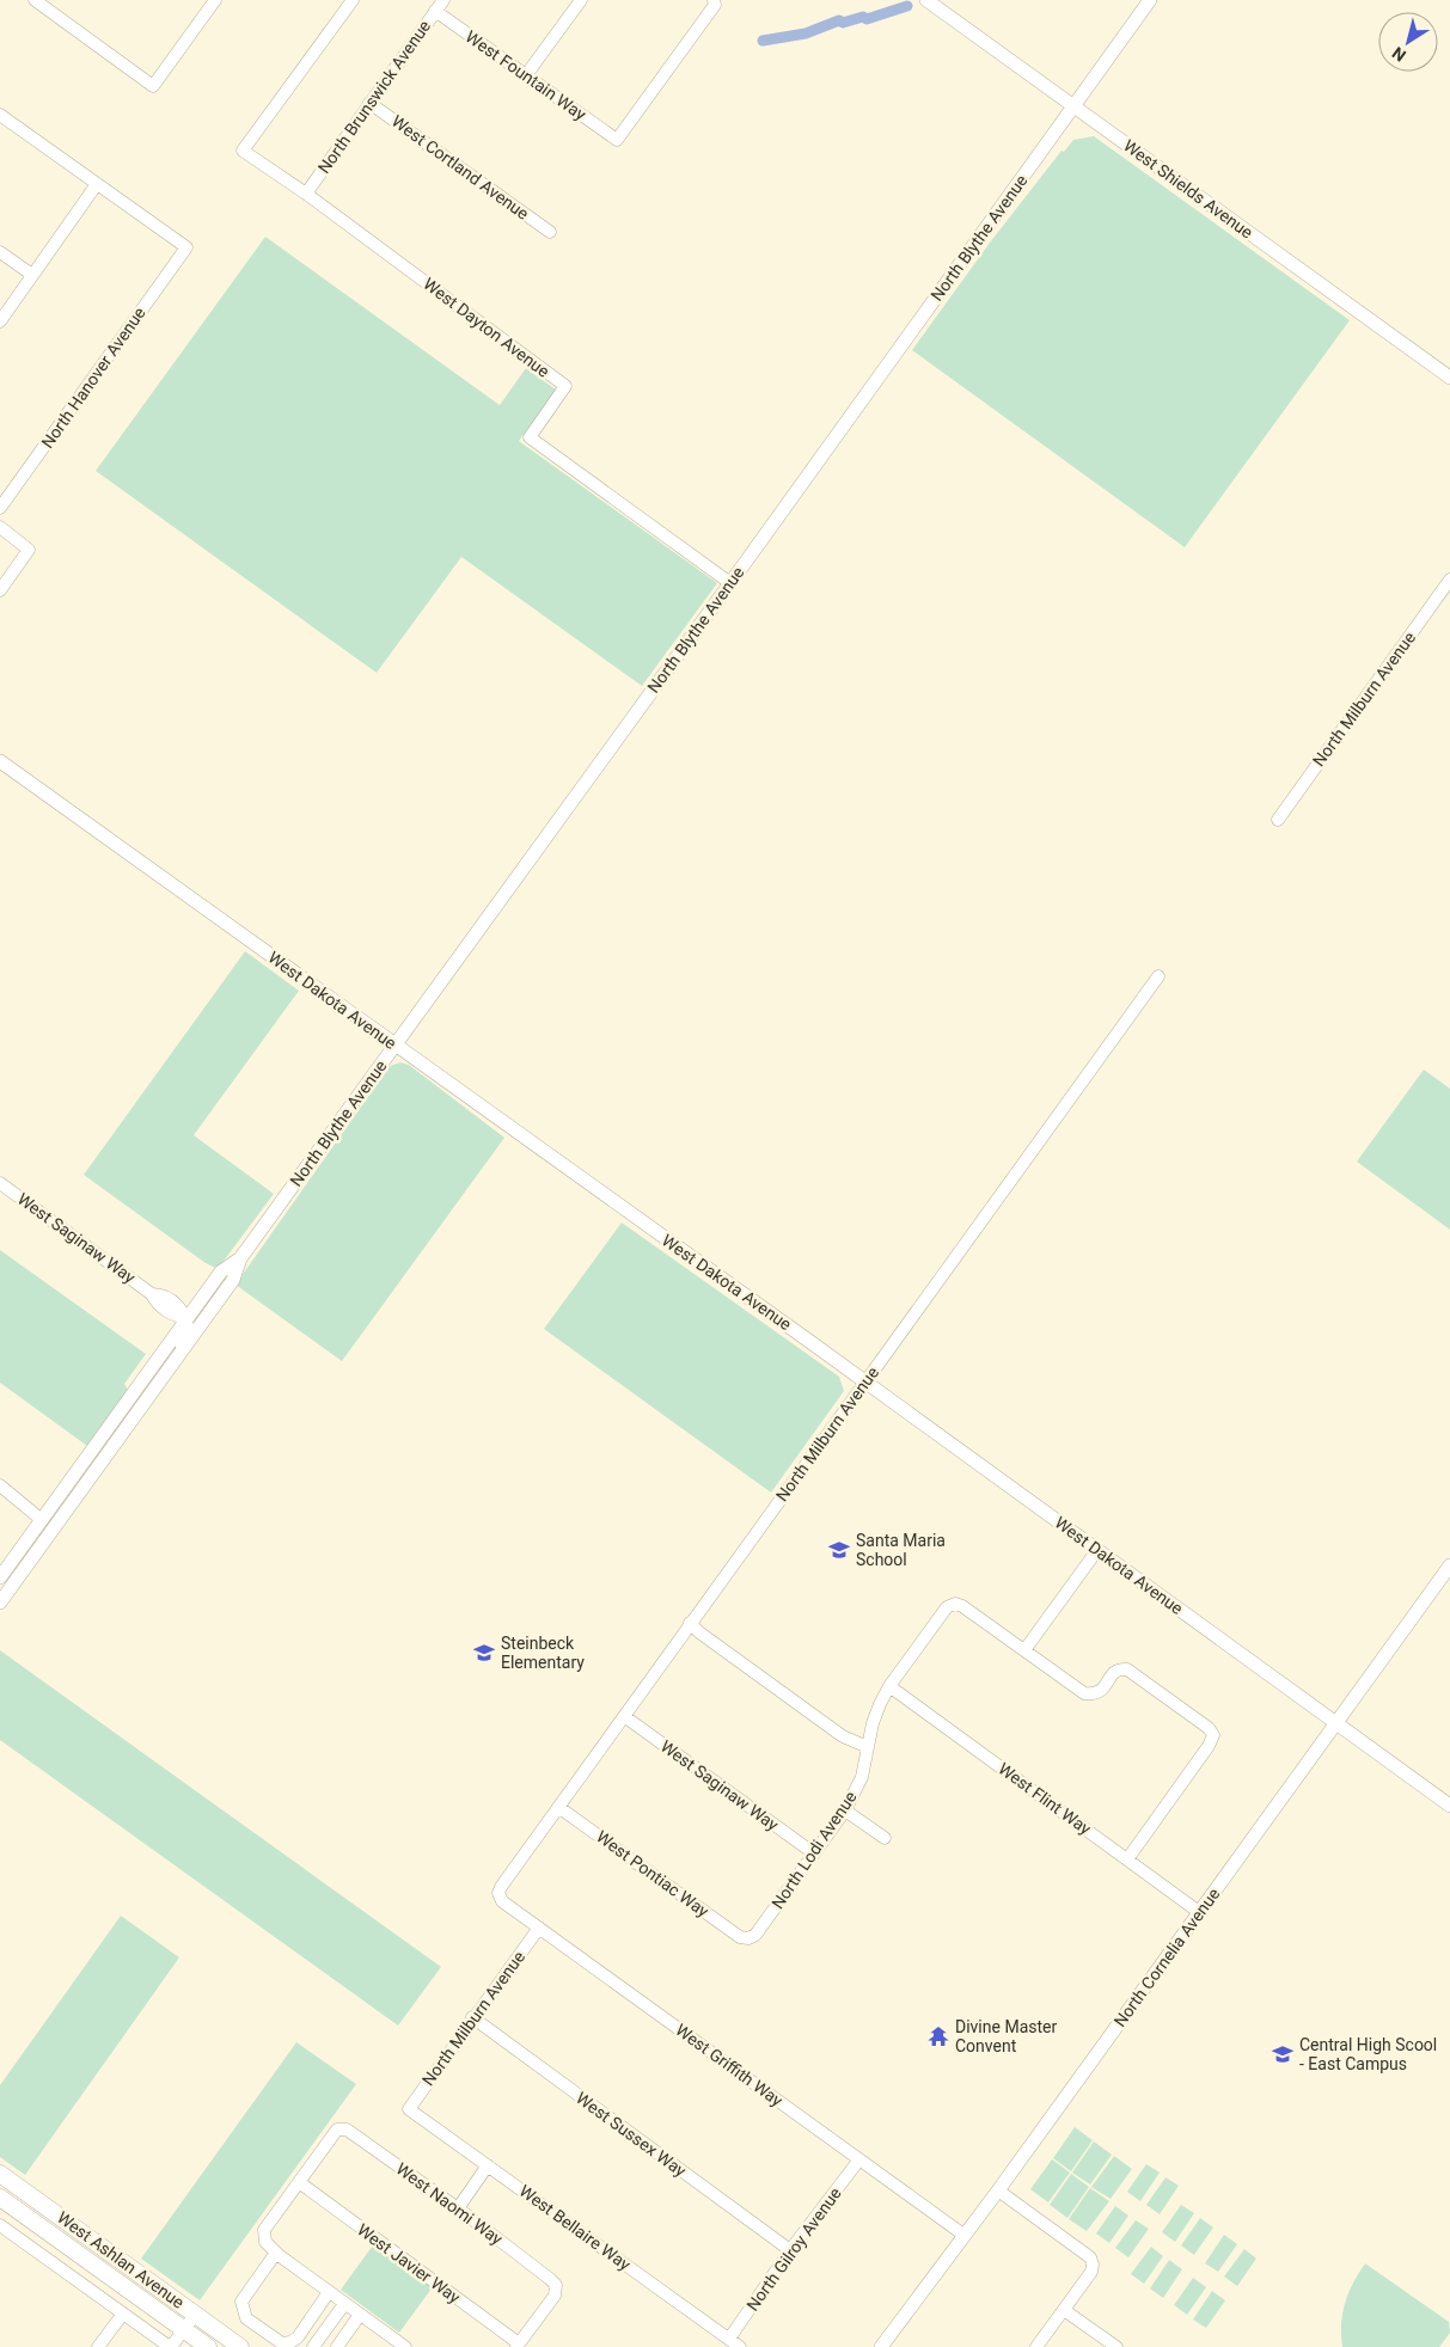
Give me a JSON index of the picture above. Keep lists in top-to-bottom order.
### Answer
{
  "streets": {
    "main road": ["West Ashlan Avenue"],
    "street": [
      "West Fountain Way",
      "North Brunswick Avenue",
      "West Cortland Avenue",
      "West Shields Avenue",
      "North Blythe Avenue",
      "West Dayton Avenue",
      "North Hanover Avenue",
      "North Milburn Avenue",
      "West Dakota Avenue",
      "West Saginaw Way",
      "West Flint Way",
      "North Lodi Avenue",
      "West Pontiac Way",
      "North Cornelia Avenue",
      "West Griffith Way",
      "West Sussex Way",
      "West Naomi Way",
      "West Bellaire Way",
      "North Gilroy Avenue",
      "West Javier Way"
    ]
  },
  "crossings": [
    ["West Fountain Way", "North Brunswick Avenue"],
    ["North Brunswick Avenue", "West Cortland Avenue"],
    ["North Brunswick Avenue", "West Dayton Avenue"],
    ["West Shields Avenue", "North Blythe Avenue"],
    ["North Blythe Avenue", "West Dayton Avenue"],
    ["North Blythe Avenue", "West Dakota Avenue"],
    ["North Blythe Avenue", "West Saginaw Way"],
    ["North Milburn Avenue", "West Dakota Avenue"],
    ["North Milburn Avenue", "West Saginaw Way"],
    ["North Milburn Avenue", "West Pontiac Way"],
    ["North Milburn Avenue", "West Griffith Way"],
    ["North Milburn Avenue", "West Sussex Way"],
    ["North Milburn Avenue", "West Bellaire Way"],
    ["West Dakota Avenue", "North Cornelia Avenue"],
    ["West Saginaw Way", "North Lodi Avenue"],
    ["West Flint Way", "North Lodi Avenue"],
    ["West Flint Way", "North Cornelia Avenue"],
    ["North Lodi Avenue", "West Pontiac Way"],
    ["North Cornelia Avenue", "West Griffith Way"],
    ["West Griffith Way", "North Gilroy Avenue"],
    ["West Sussex Way", "North Gilroy Avenue"],
    ["West Naomi Way", "West Javier Way"],
    ["West Bellaire Way", "North Gilroy Avenue"]
  ],
  "places": {
    "school or university": ["Santa Maria School", "Steinbeck Elementary", "Central High Scool - East Campus"],
    "temple": ["Divine Master Convent"]
  },
  "north": "bottom left"
}
